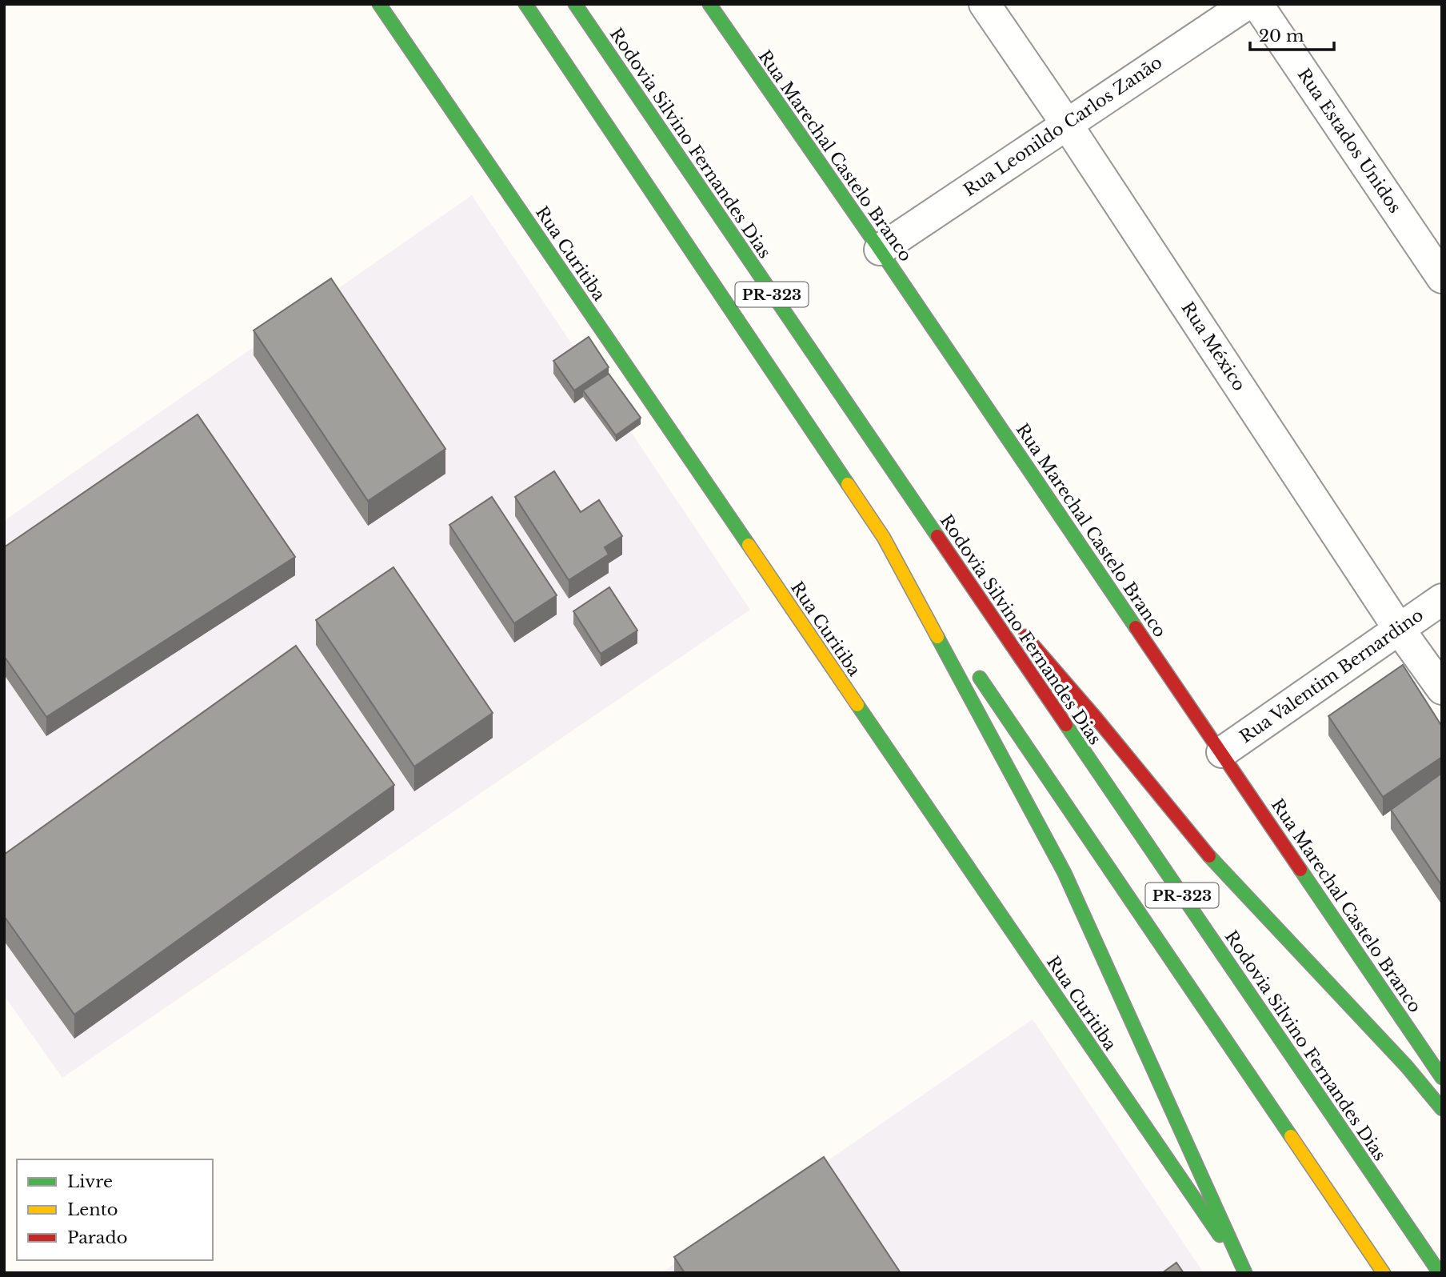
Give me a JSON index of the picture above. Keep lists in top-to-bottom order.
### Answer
{
  "streets": {
    "main road": [
      "Rodovia Silvino Fernandes Dias",
      "Rua Marechal Castelo Branco",
      "Rua Curitiba",
      "PR-323"
    ],
    "street": [
      "Rua Leonildo Carlos Zanão",
      "Rua Estados Unidos",
      "Rua México",
      "Rua Valentim Bernardino"
    ]
  },
  "crossings": [
    ["Rua Leonildo Carlos Zanão", "Rua Marechal Castelo Branco"],
    ["Rua Leonildo Carlos Zanão", "Rua México"],
    ["Rua Marechal Castelo Branco", "Rua Valentim Bernardino"],
    ["Rua México", "Rua Valentim Bernardino"]
  ],
  "legend": ["Livre", "Lento", "Parado"],
  "scale_bar": "20 m"
}
